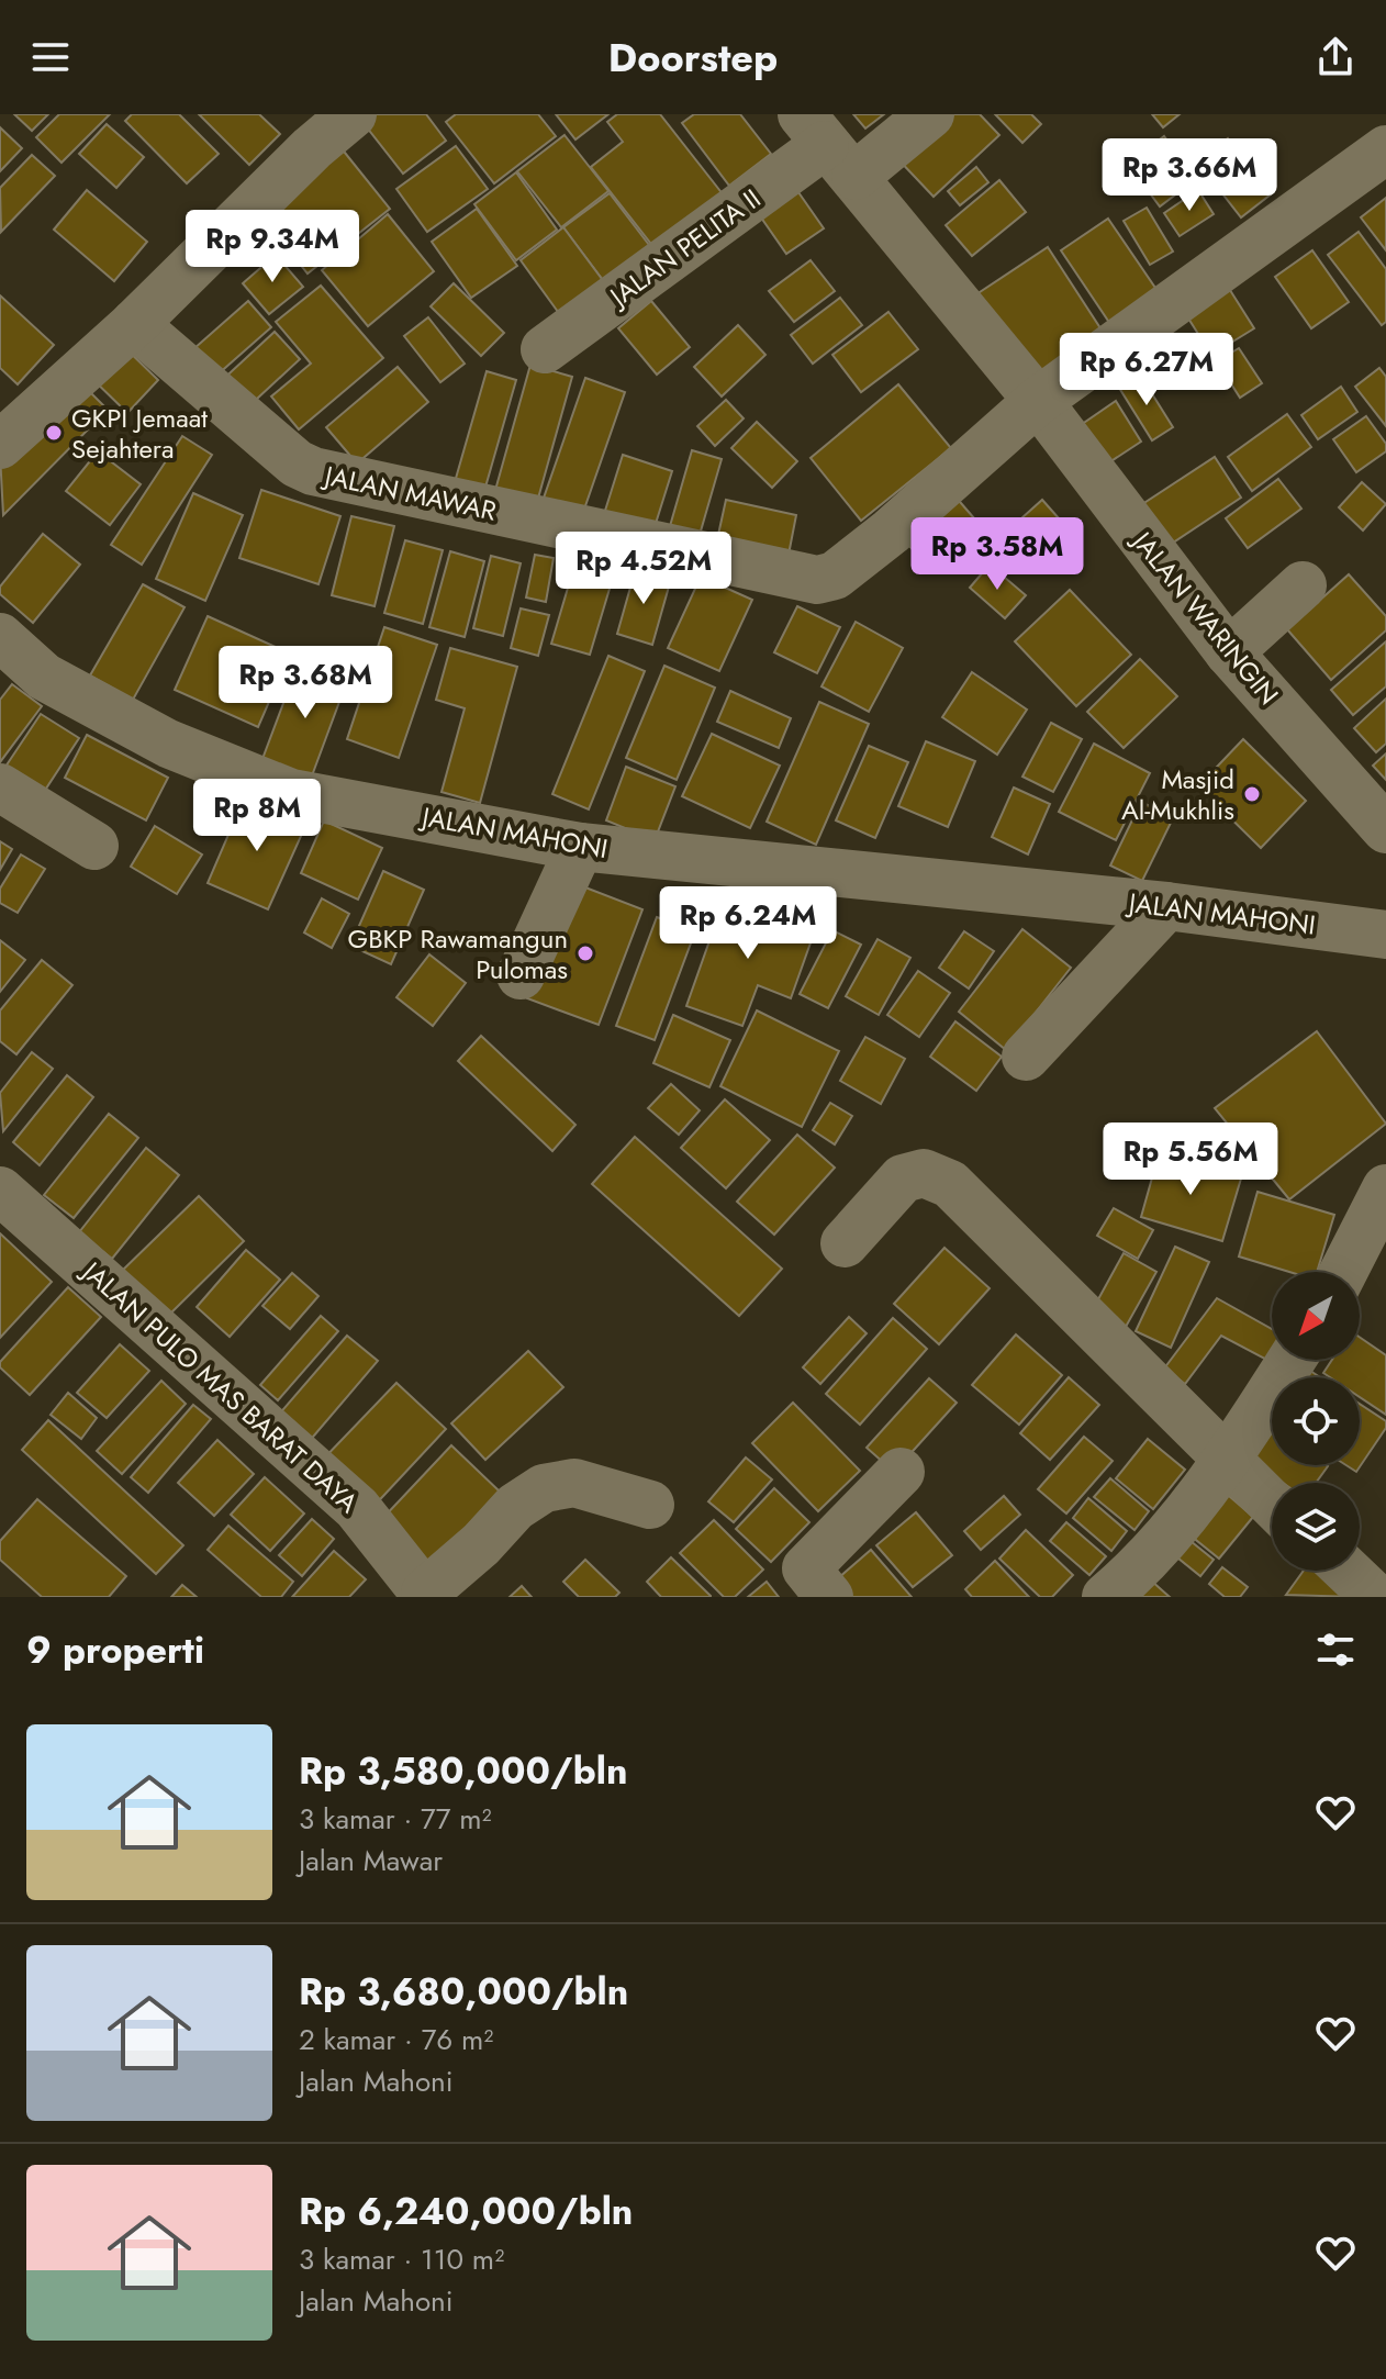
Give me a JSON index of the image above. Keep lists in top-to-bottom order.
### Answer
{
  "streets": {
    "street": [
      "JALAN PELITA II",
      "JALAN MAWAR",
      "JALAN WARINGIN",
      "JALAN MAHONI",
      "JALAN PULO MAS BARAT DAYA"
    ]
  },
  "crossings": [
    ["JALAN PELITA II", "JALAN WARINGIN"],
    ["JALAN MAWAR", "JALAN WARINGIN"]
  ],
  "places": ["GKPI Jemaat Sejahtera", "Masjid Al-Mukhlis", "GBKP Rawamangun Pulomas"],
  "north": "bottom left",
  "page": {
    "header": "Doorstep",
    "price": [
      "Rp 3.66M",
      "Rp 9.34M",
      "Rp 6.27M",
      "Rp 3.58M",
      "Rp 4.52M",
      "Rp 3.68M",
      "Rp 8M",
      "Rp 6.24M",
      "Rp 5.56M"
    ],
    "heading": "9 properti",
    "list": [
      {
        "name": "Rp 3,580,000/bln",
        "note": "3 kamar · 77 m² · Jalan Mawar"
      },
      {
        "name": "Rp 3,680,000/bln",
        "note": "2 kamar · 76 m² · Jalan Mahoni"
      },
      {
        "name": "Rp 6,240,000/bln",
        "note": "3 kamar · 110 m² · Jalan Mahoni"
      }
    ]
  }
}
